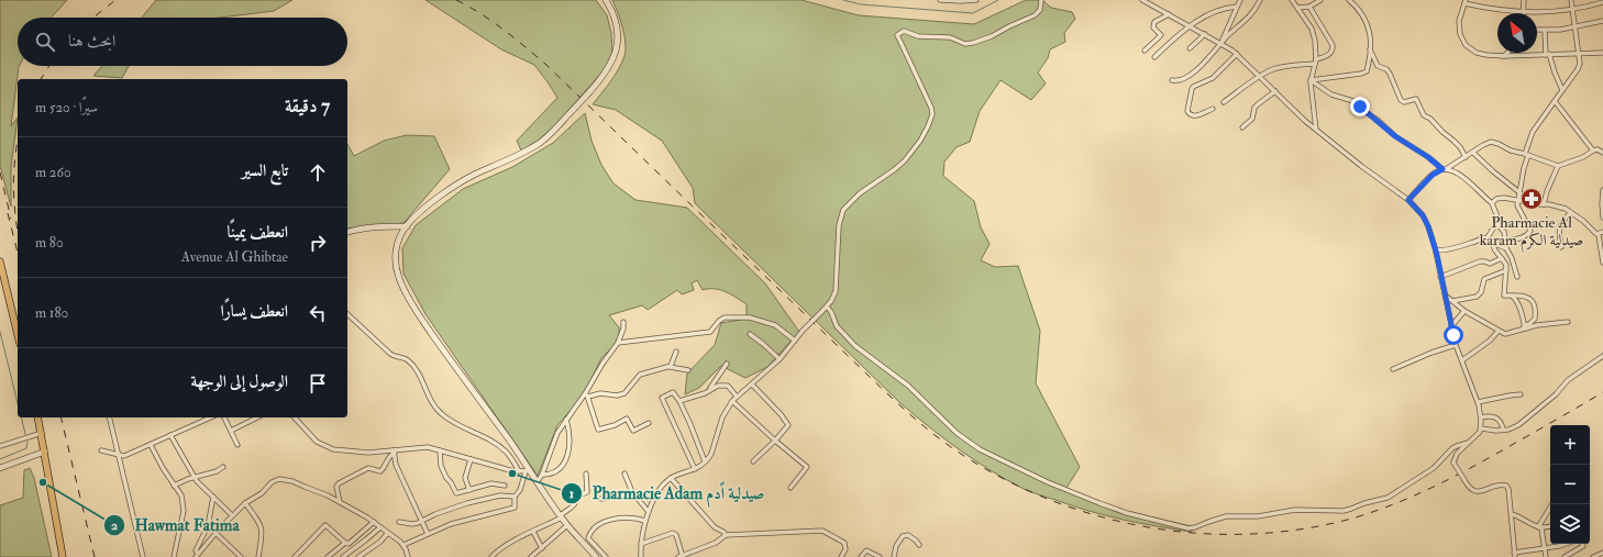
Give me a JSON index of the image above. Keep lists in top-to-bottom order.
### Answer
{
  "places": {
    "pharmacy": ["Pharmacie Al karam صيدلية الكرم"],
    "other": ["Pharmacie Adam صيدلية اًدم", "Hawmat Fatima"]
  },
  "north": "top left",
  "page": {
    "search": "ابحث هنا",
    "heading": ["7 دقيقة", "سيرًا · 520 m"],
    "list": [
      ["تابع السير", "260 m"],
      ["انعطف يمينًا", "Avenue Al Ghibtae", "80 m"],
      ["انعطف يسارًا", "180 m"],
      "الوصول إلى الوجهة"
    ],
    "map_buttons": ["+", "−"]
  }
}
